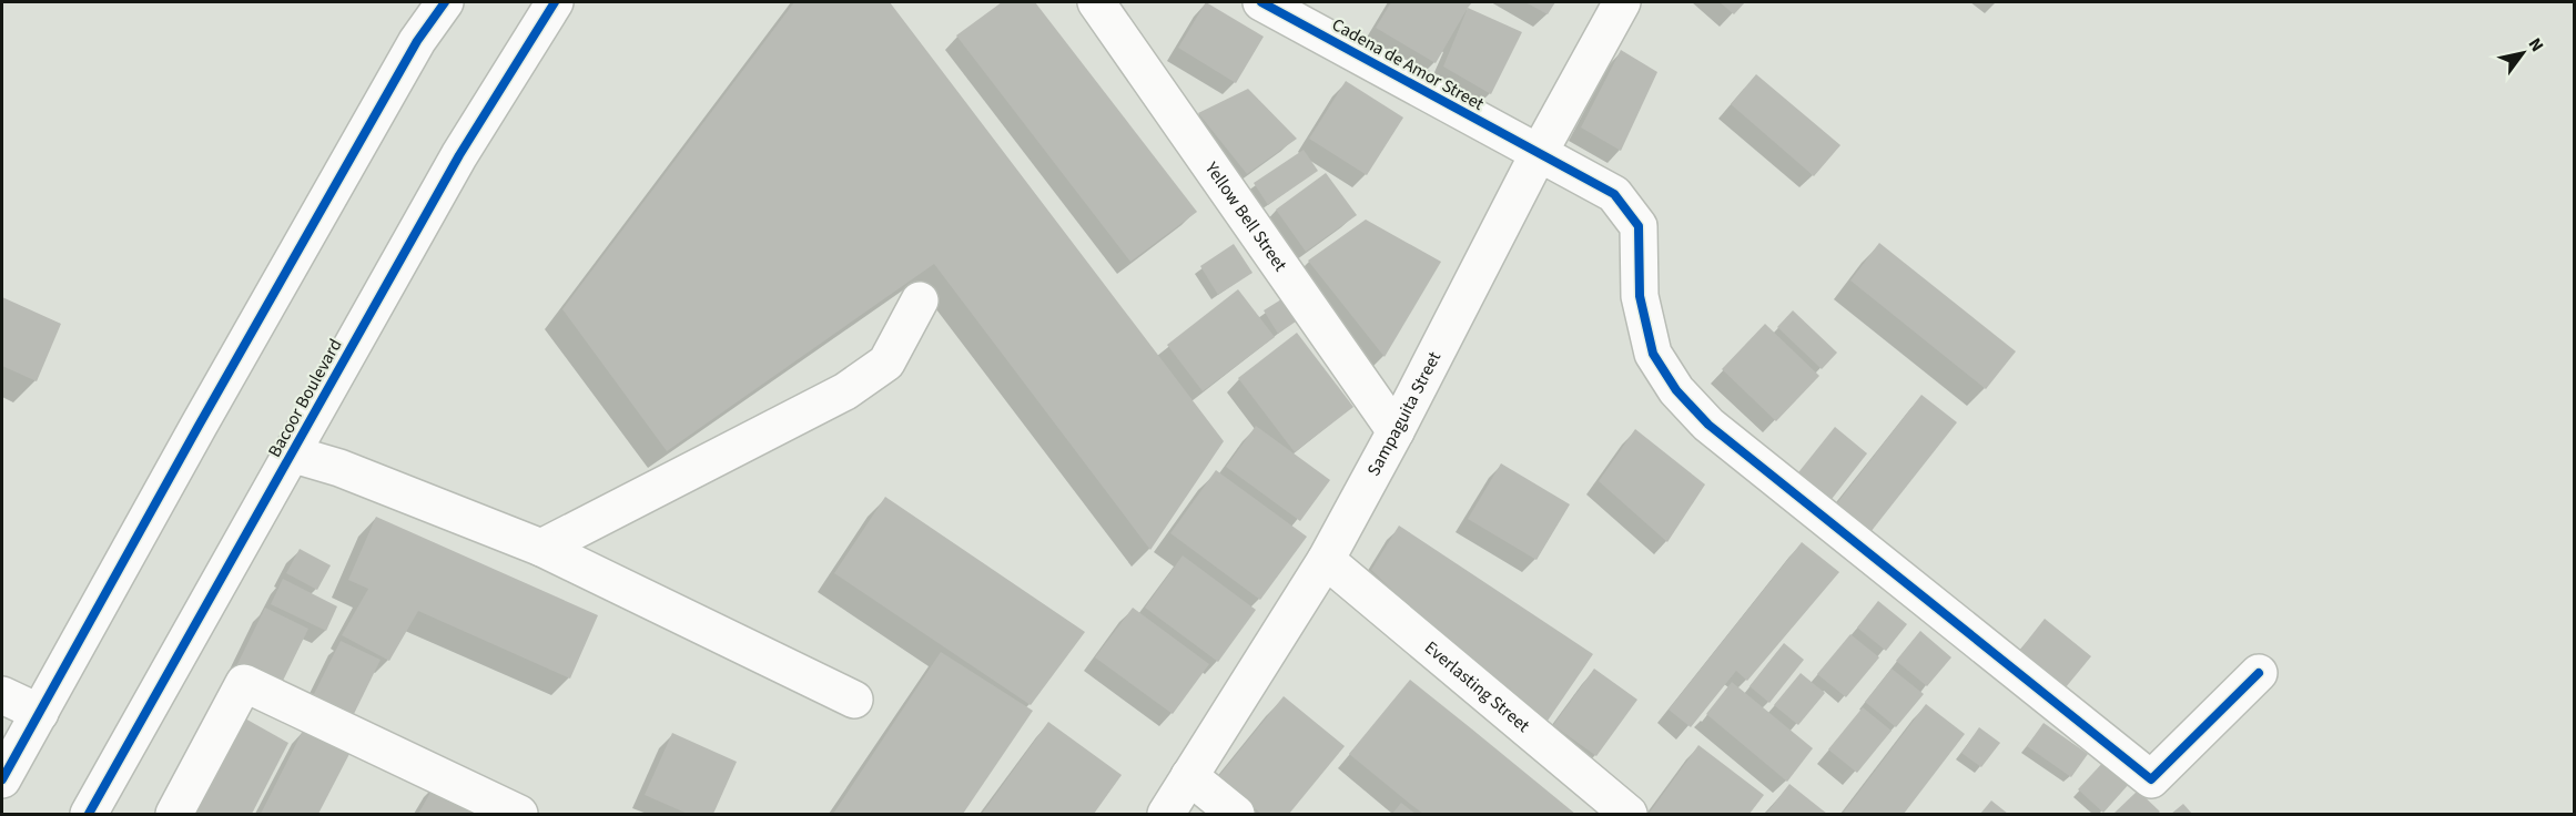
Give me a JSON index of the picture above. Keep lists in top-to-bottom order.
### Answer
{
  "streets": {
    "street": [
      "Cadena de Amor Street",
      "Yellow Bell Street",
      "Bacoor Boulevard",
      "Sampaguita Street",
      "Everlasting Street"
    ]
  },
  "crossings": [
    ["Cadena de Amor Street", "Sampaguita Street"],
    ["Yellow Bell Street", "Sampaguita Street"],
    ["Sampaguita Street", "Everlasting Street"]
  ],
  "north": "top right"
}
